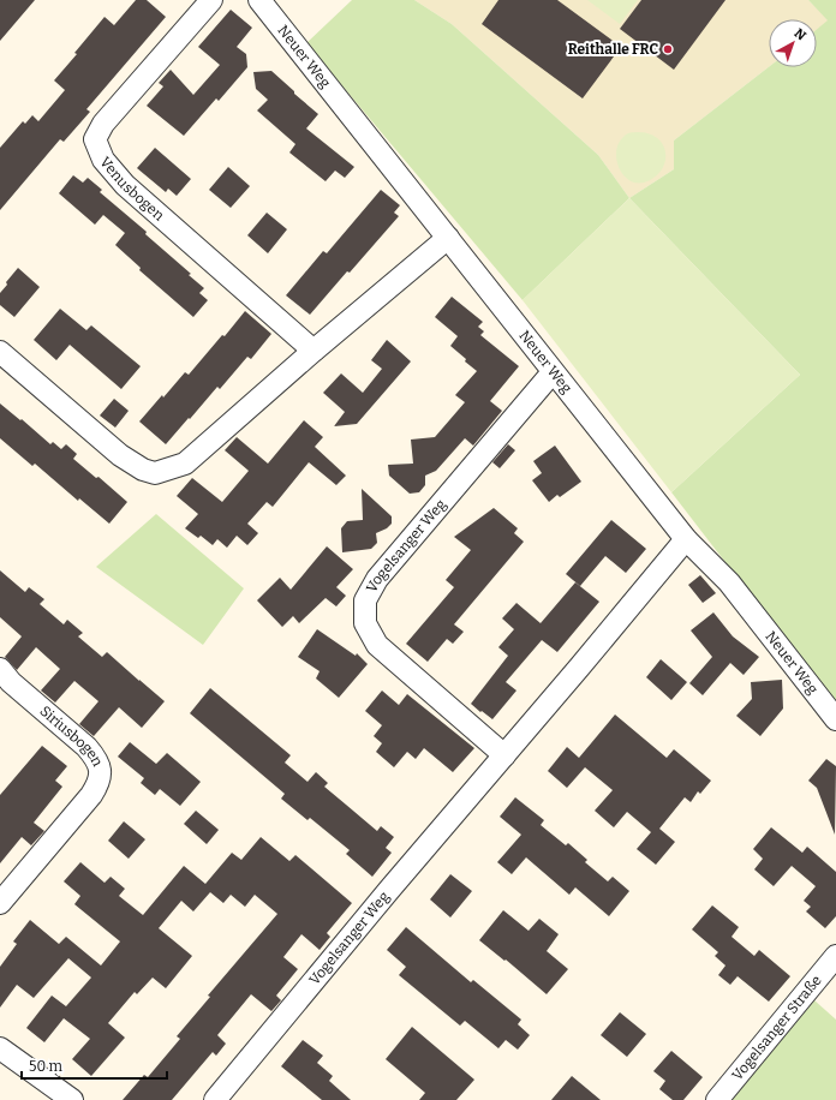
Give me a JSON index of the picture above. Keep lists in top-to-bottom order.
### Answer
{
  "streets": {
    "street": [
      "Neuer Weg",
      "Venusbogen",
      "Vogelsanger Weg",
      "Siriusbogen",
      "Vogelsanger Straße"
    ]
  },
  "crossings": [
    ["Neuer Weg", "Vogelsanger Weg"]
  ],
  "places": ["Reithalle FRC"],
  "scale_bar": "50 m",
  "north": "top right"
}
